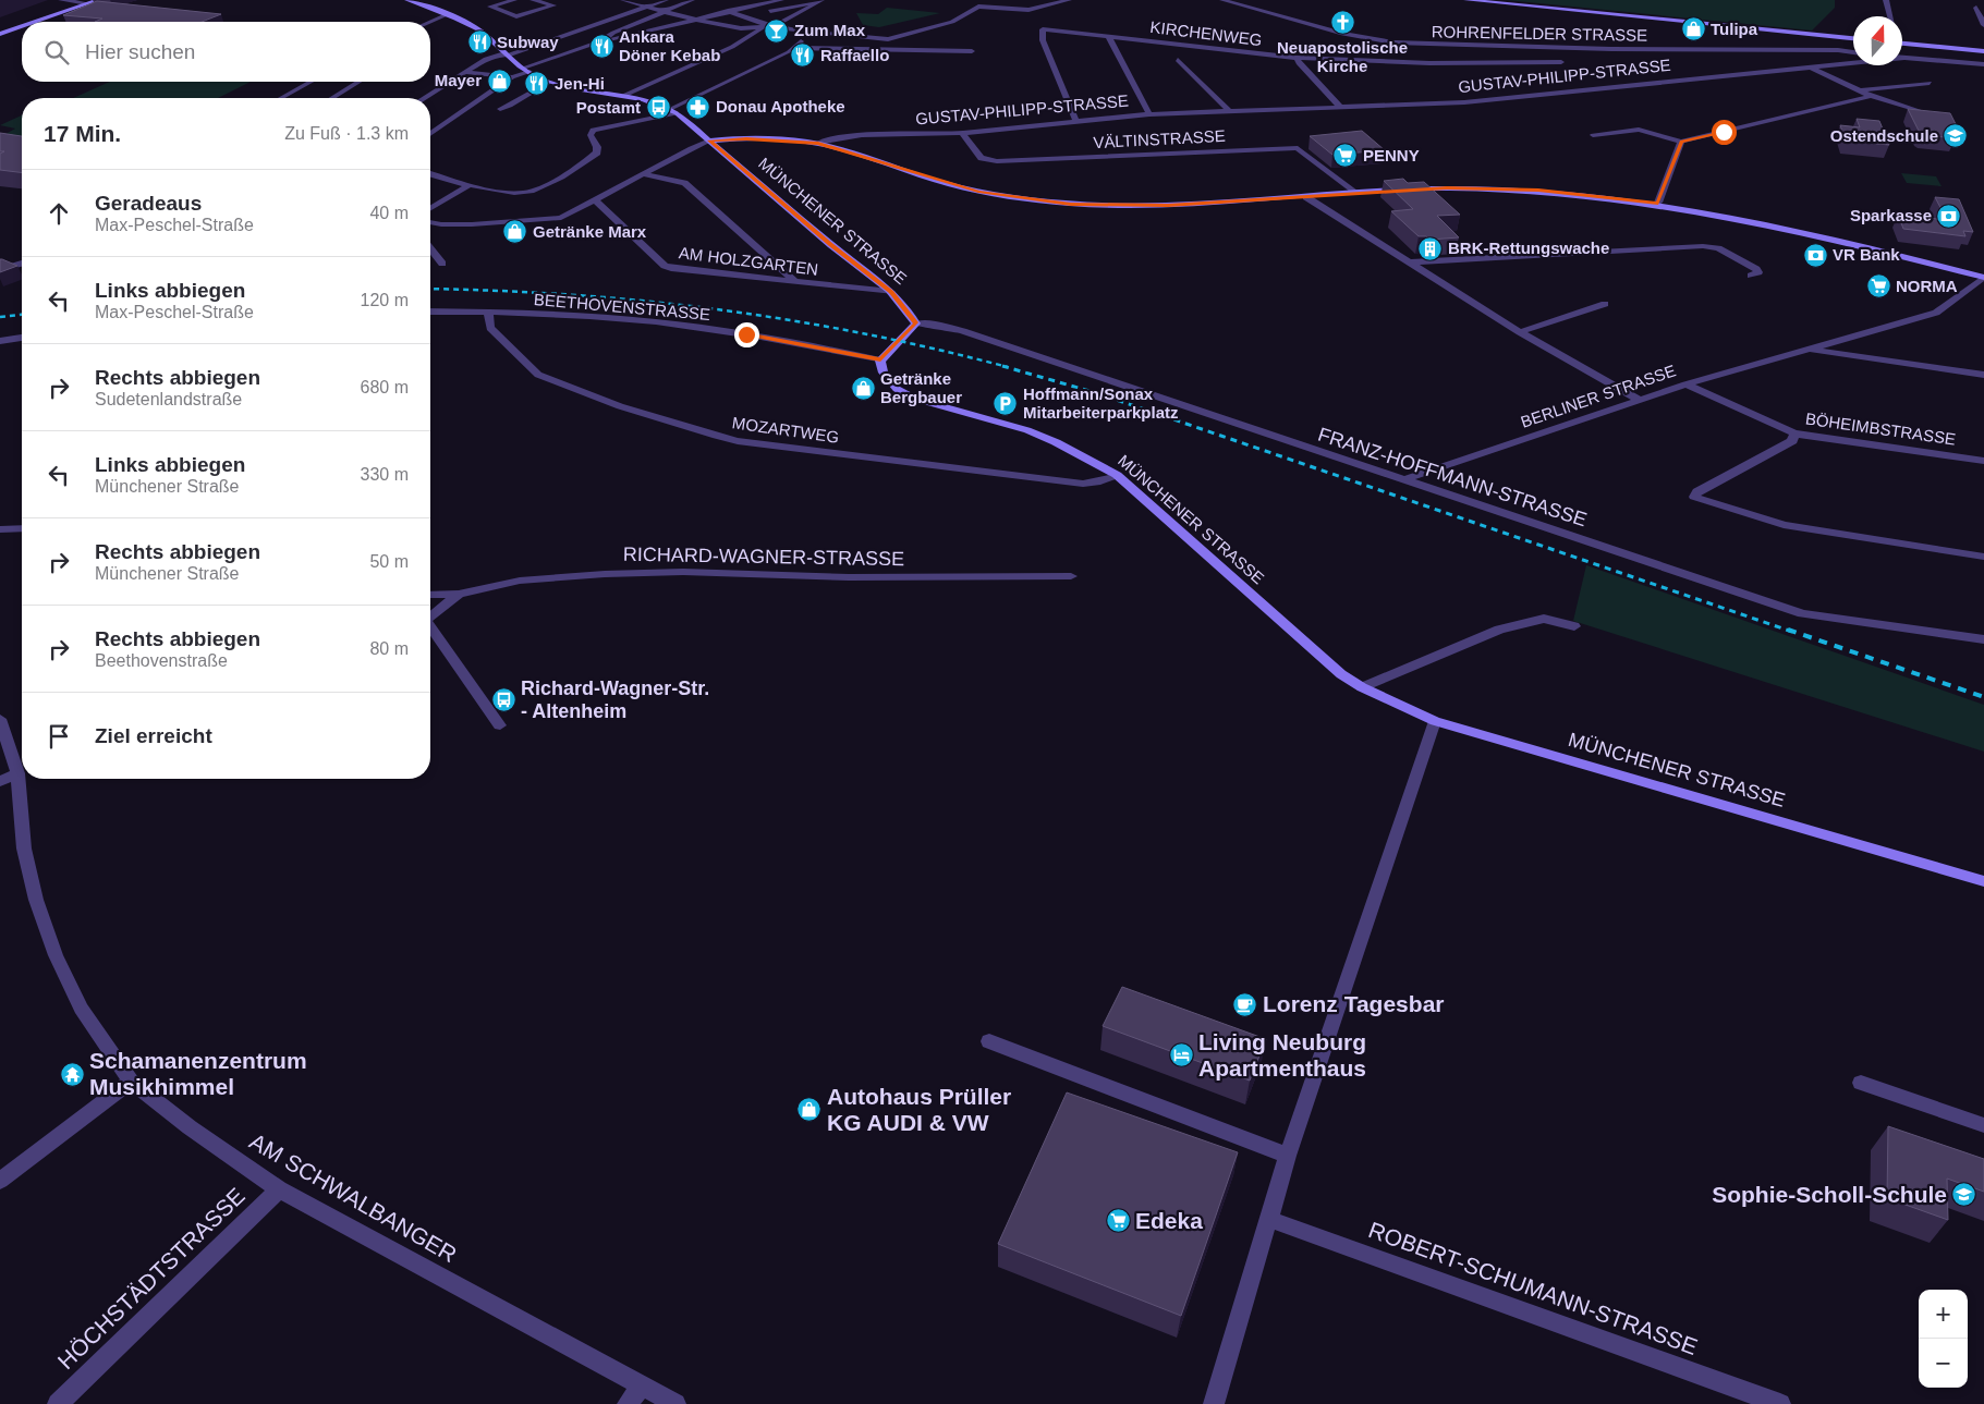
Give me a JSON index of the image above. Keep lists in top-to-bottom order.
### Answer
{
  "streets": {
    "main road": ["MÜNCHENER STRASSE"],
    "street": [
      "KIRCHENWEG",
      "ROHRENFELDER STRASSE",
      "GUSTAV-PHILIPP-STRASSE",
      "VÄLTINSTRASSE",
      "AM HOLZGARTEN",
      "BEETHOVENSTRASSE",
      "BERLINER STRASSE",
      "BÖHEIMBSTRASSE",
      "MOZARTWEG",
      "FRANZ-HOFFMANN-STRASSE",
      "RICHARD-WAGNER-STRASSE",
      "AM SCHWALBANGER",
      "HÖCHSTÄDTSTRASSE",
      "ROBERT-SCHUMANN-STRASSE"
    ]
  },
  "crossings": [
    ["KIRCHENWEG", "GUSTAV-PHILIPP-STRASSE"],
    ["GUSTAV-PHILIPP-STRASSE", "VÄLTINSTRASSE"],
    ["MÜNCHENER STRASSE", "AM HOLZGARTEN"],
    ["MÜNCHENER STRASSE", "BEETHOVENSTRASSE"],
    ["MÜNCHENER STRASSE", "MOZARTWEG"],
    ["MÜNCHENER STRASSE", "FRANZ-HOFFMANN-STRASSE"],
    ["BEETHOVENSTRASSE", "MOZARTWEG"],
    ["BERLINER STRASSE", "BÖHEIMBSTRASSE"],
    ["BERLINER STRASSE", "FRANZ-HOFFMANN-STRASSE"],
    ["AM SCHWALBANGER", "HÖCHSTÄDTSTRASSE"]
  ],
  "places": {
    "church": ["Neuapostolische Kirche"],
    "shop": [
      "Tulipa",
      "Mayer",
      "Getränke Marx",
      "Getränke Bergbauer",
      "Autohaus Prüller KG AUDI & VW"
    ],
    "bar": ["Zum Max"],
    "restaurant": [
      "Subway",
      "Ankara Döner Kebab",
      "Raffaello",
      "Jen-Hi"
    ],
    "pharmacy": ["Donau Apotheke"],
    "bus stop": ["Postamt", "Richard-Wagner-Str. - Altenheim"],
    "school or university": ["Ostendschule", "Sophie-Scholl-Schule"],
    "supermarket": ["PENNY", "NORMA", "Edeka"],
    "bank": ["Sparkasse", "VR Bank"],
    "building": ["BRK-Rettungswache"],
    "parking": ["Hoffmann/Sonax Mitarbeiterparkplatz"],
    "cafe": ["Lorenz Tagesbar"],
    "hotel": ["Living Neuburg Apartmenthaus"],
    "temple": ["Schamanenzentrum Musikhimmel"]
  },
  "north": "top",
  "page": {
    "search": "Hier suchen",
    "heading": ["17 Min.", "Zu Fuß · 1.3 km"],
    "list": [
      ["Geradeaus", "Max-Peschel-Straße", "40 m"],
      ["Links abbiegen", "Max-Peschel-Straße", "120 m"],
      ["Rechts abbiegen", "Sudetenlandstraße", "680 m"],
      ["Links abbiegen", "Münchener Straße", "330 m"],
      ["Rechts abbiegen", "Münchener Straße", "50 m"],
      ["Rechts abbiegen", "Beethovenstraße", "80 m"],
      "Ziel erreicht"
    ],
    "map_buttons": ["+", "−"]
  }
}
